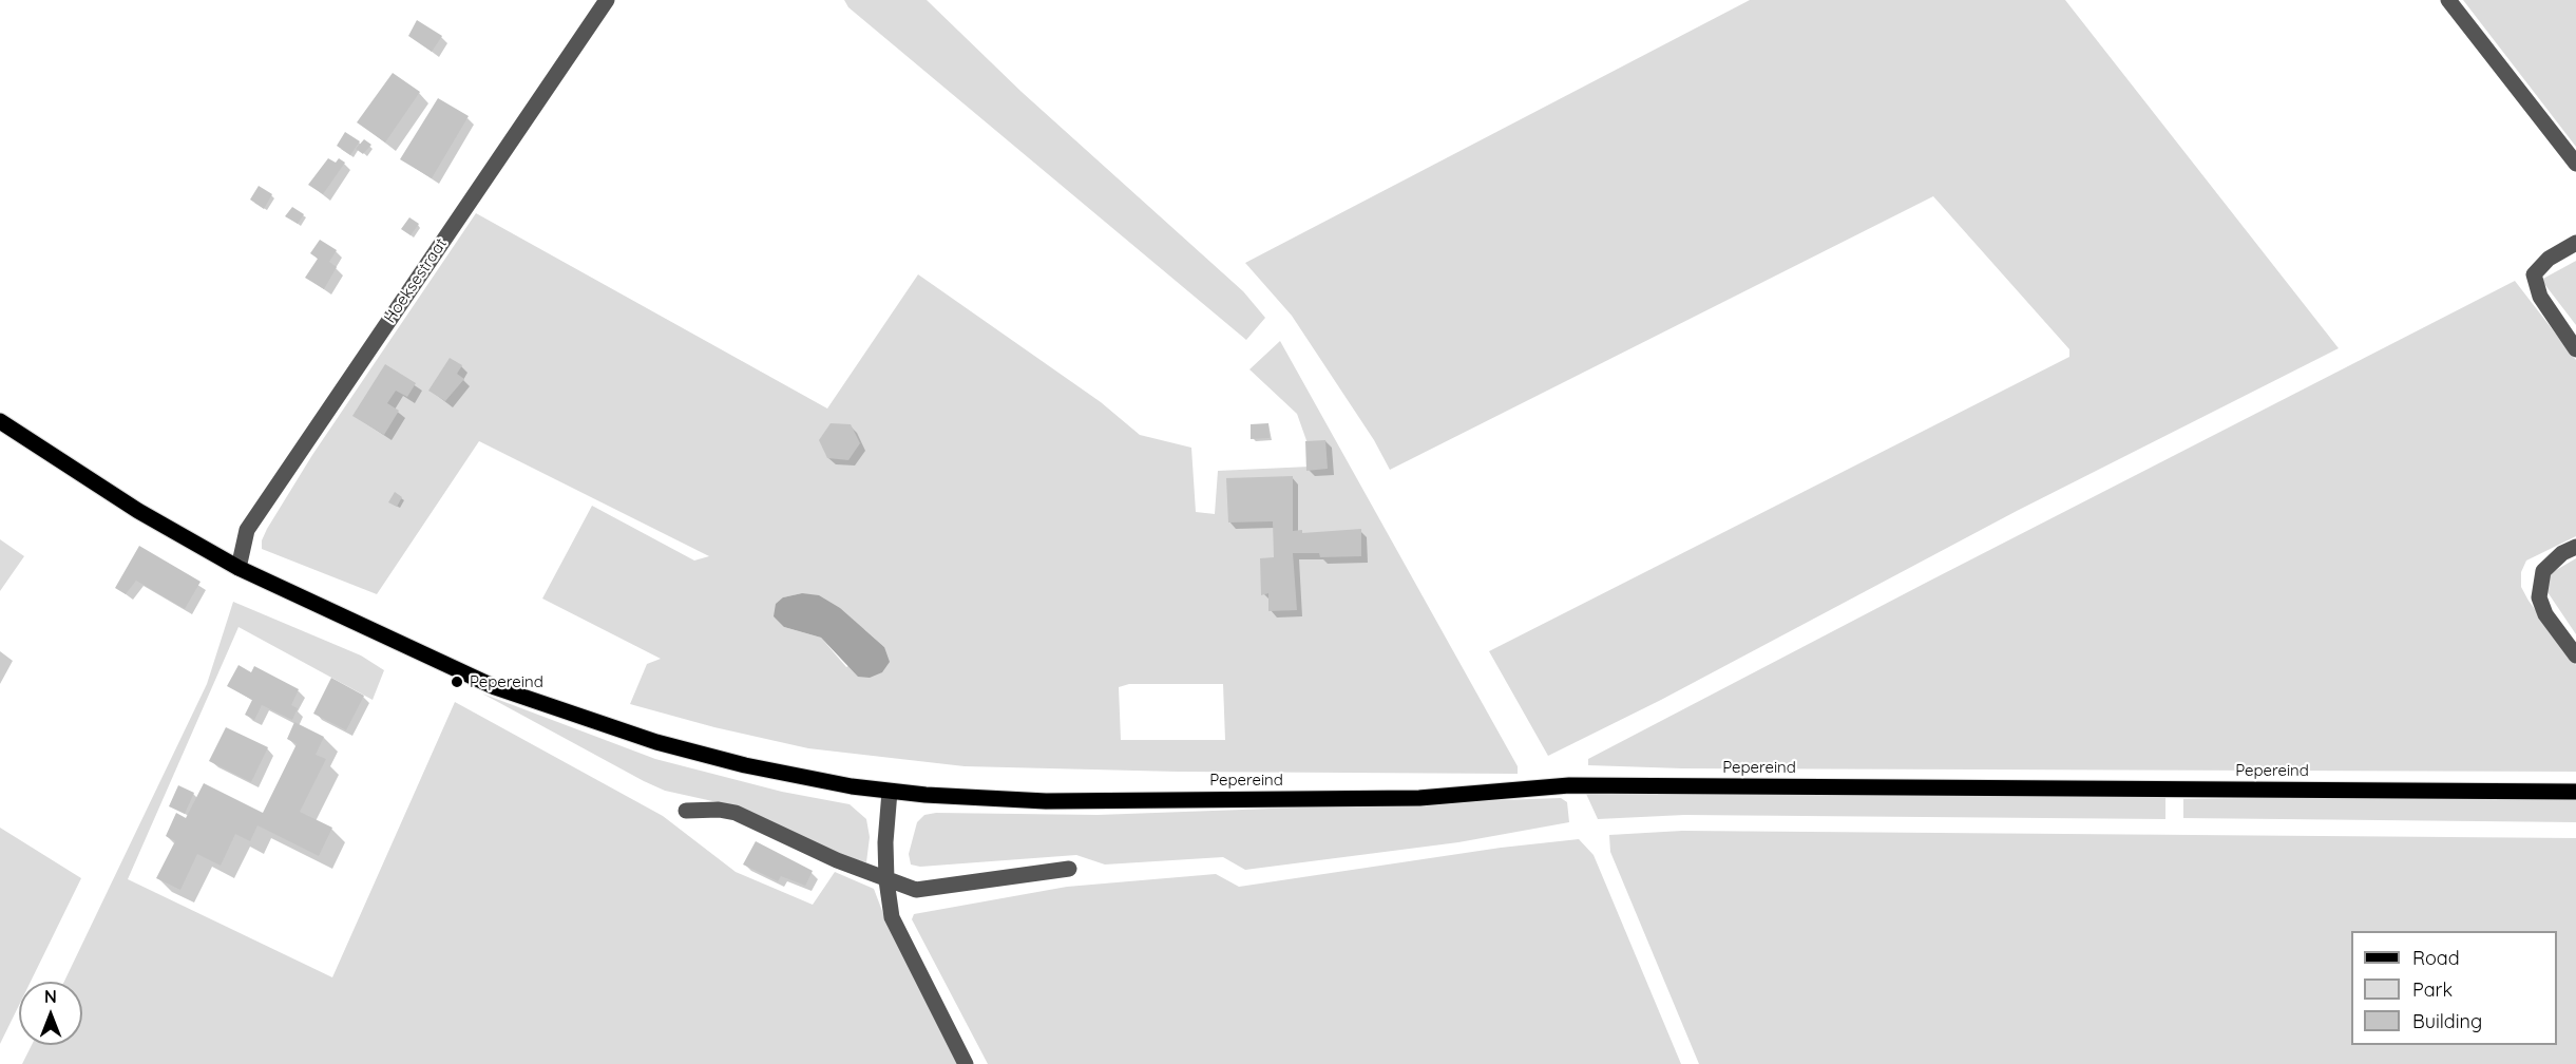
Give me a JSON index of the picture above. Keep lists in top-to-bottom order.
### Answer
{
  "streets": {
    "main road": ["Pepereind"],
    "street": ["Hoeksestraat"]
  },
  "crossings": [
    ["Hoeksestraat", "Pepereind"]
  ],
  "places": ["Pepereind"],
  "legend": ["Road", "Park", "Building"],
  "north": "top"
}
